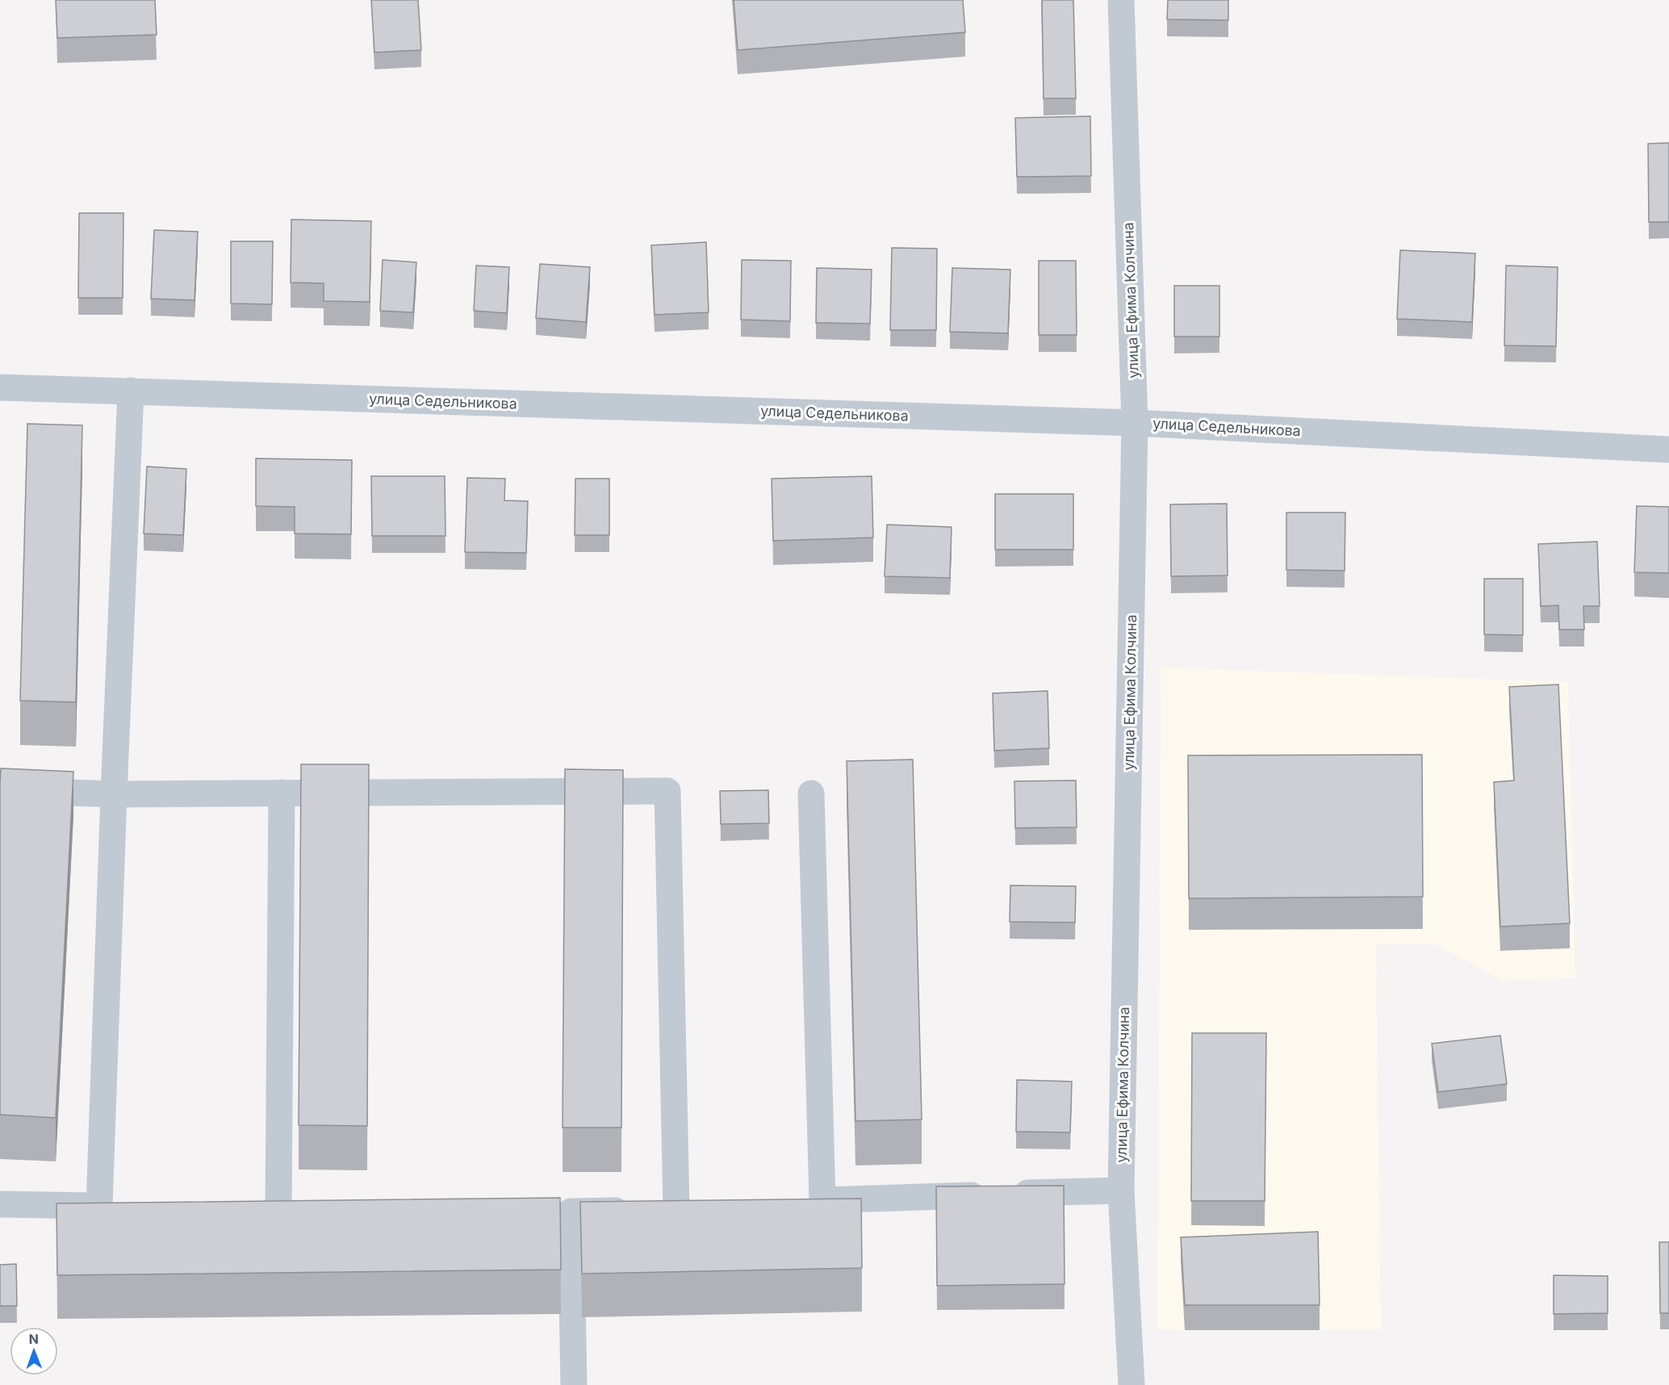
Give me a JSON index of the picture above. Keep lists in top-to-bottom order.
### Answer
{
  "streets": {
    "street": ["улица Ефима Колчина", "улица Седельникова"]
  },
  "crossings": [
    ["улица Ефима Колчина", "улица Седельникова"]
  ],
  "north": "top"
}
